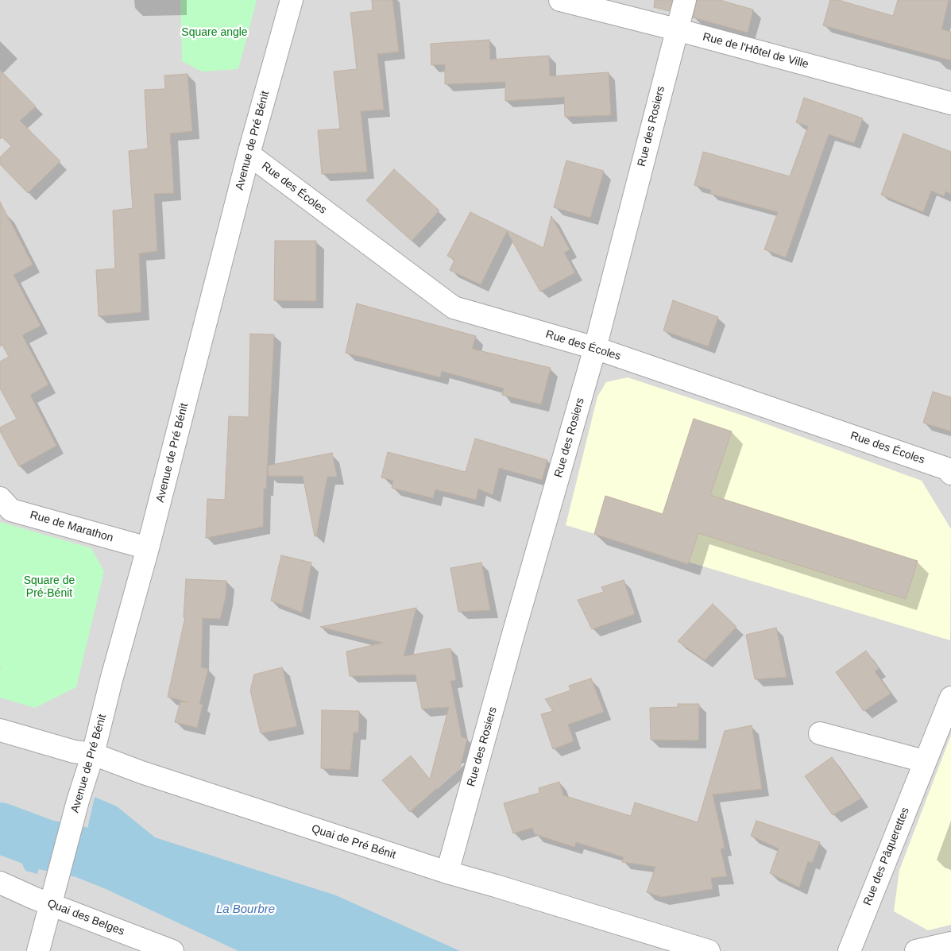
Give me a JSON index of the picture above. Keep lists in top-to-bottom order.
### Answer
{
  "streets": {
    "street": [
      "Rue de l'Hôtel de Ville",
      "Rue des Rosiers",
      "Avenue de Pré Bénit",
      "Rue des Écoles",
      "Rue de Marathon",
      "Quai de Pré Bénit",
      "Rue des Pâquerettes",
      "Quai des Belges"
    ]
  },
  "crossings": [
    ["Rue de l'Hôtel de Ville", "Rue des Rosiers"],
    ["Rue des Rosiers", "Rue des Écoles"],
    ["Rue des Rosiers", "Quai de Pré Bénit"],
    ["Avenue de Pré Bénit", "Rue des Écoles"],
    ["Avenue de Pré Bénit", "Rue de Marathon"],
    ["Avenue de Pré Bénit", "Quai de Pré Bénit"],
    ["Avenue de Pré Bénit", "Quai des Belges"]
  ],
  "water": ["La Bourbre"],
  "parks": ["Square angle", "Square de Pré-Bénit"]
}
